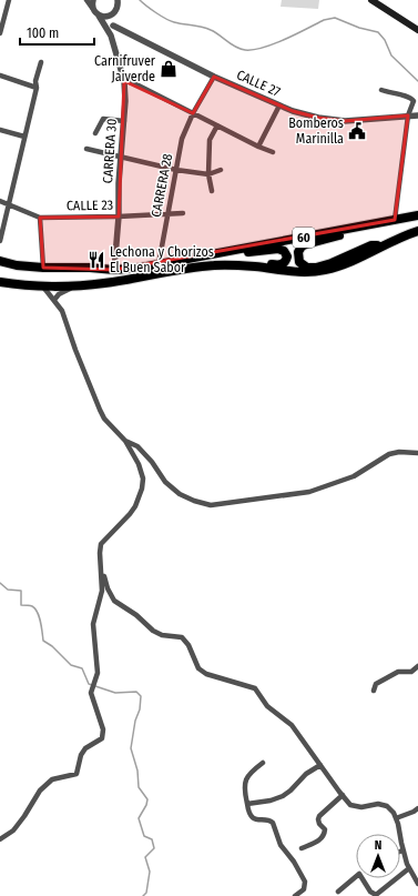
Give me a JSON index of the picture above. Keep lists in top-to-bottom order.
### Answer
{
  "streets": {
    "highway": ["60"],
    "street": [
      "CALLE 27",
      "CARRERA 30",
      "CARRERA 28",
      "CALLE 23"
    ]
  },
  "crossings": [
    ["CALLE 27", "CARRERA 30"],
    ["CALLE 27", "CARRERA 28"],
    ["CARRERA 30", "CALLE 23"],
    ["CARRERA 30", "60"],
    ["CARRERA 28", "CALLE 23"],
    ["CARRERA 28", "60"]
  ],
  "places": {
    "shop": ["Carnifruver Jaiverde"],
    "public building": ["Bomberos Marinilla"],
    "restaurant": ["Lechona y Chorizos El Buen Sabor"]
  },
  "scale_bar": "100 m",
  "north": "top"
}
